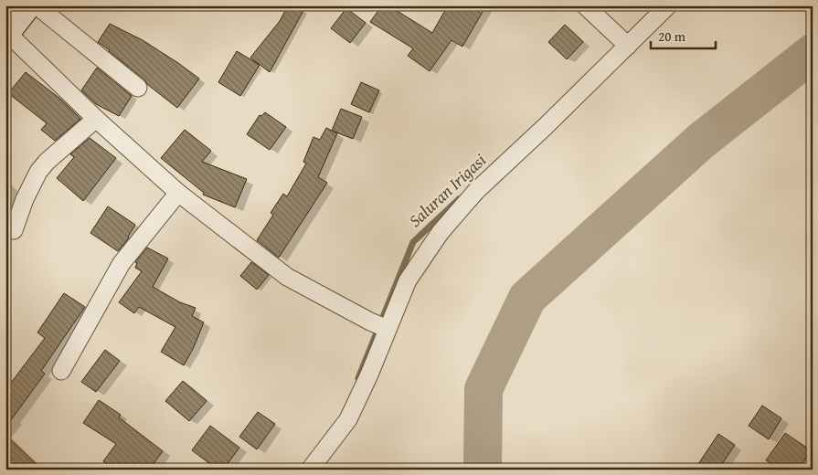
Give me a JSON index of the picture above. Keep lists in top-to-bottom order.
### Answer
{
  "water": ["Saluran Irigasi"],
  "scale_bar": "20 m"
}
